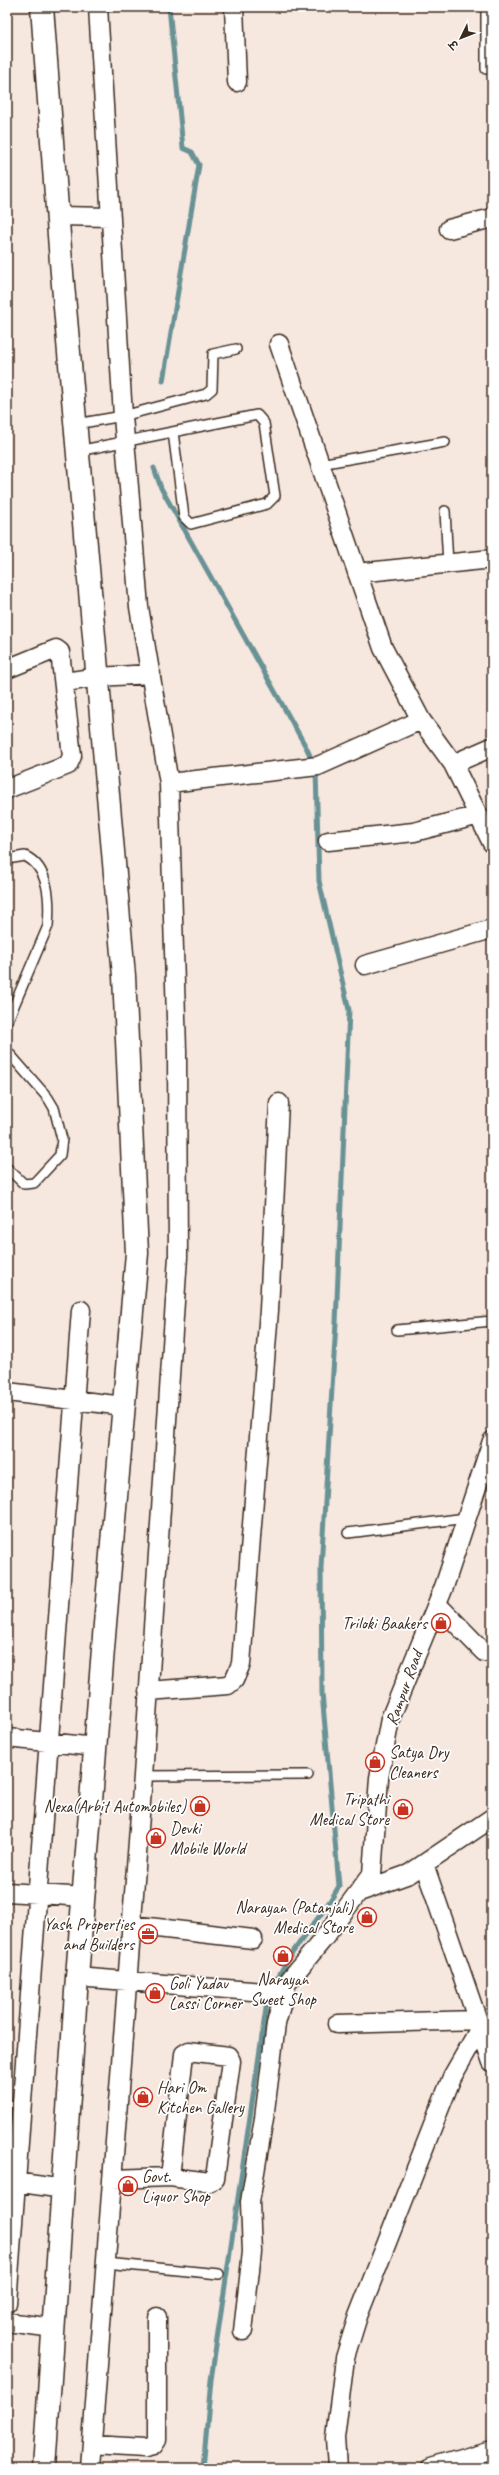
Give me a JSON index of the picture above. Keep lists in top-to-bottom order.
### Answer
{
  "streets": {
    "street": ["Rampur Road"]
  },
  "places": {
    "shop": [
      "Triloki Baakers",
      "Satya Dry Cleaners",
      "Nexa(Arbit Automobiles)",
      "Tripathi Medical Store",
      "Devki Mobile World",
      "Narayan (Patanjali) Medical Store",
      "Narayan Sweet Shop",
      "Goli Yadav Lassi Corner",
      "Hari Om Kitchen Gallery",
      "Govt. Liquor Shop"
    ],
    "office": ["Yash Properties and Builders"]
  },
  "north": "bottom left"
}
